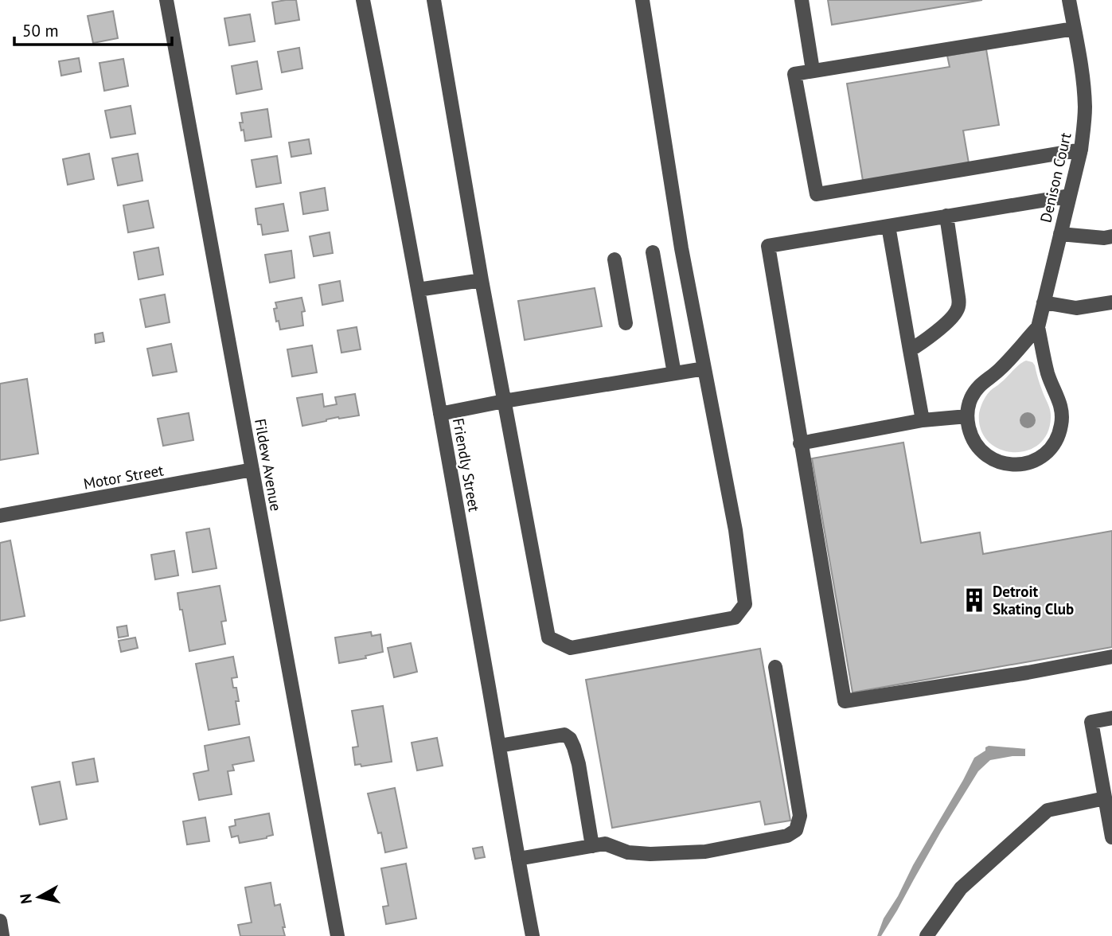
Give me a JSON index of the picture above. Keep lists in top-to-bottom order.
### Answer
{
  "streets": {
    "street": [
      "Denison Court",
      "Fildew Avenue",
      "Friendly Street",
      "Motor Street"
    ]
  },
  "crossings": [
    ["Fildew Avenue", "Motor Street"]
  ],
  "places": {
    "building": ["Detroit Skating Club"]
  },
  "scale_bar": "50 m",
  "north": "left"
}
